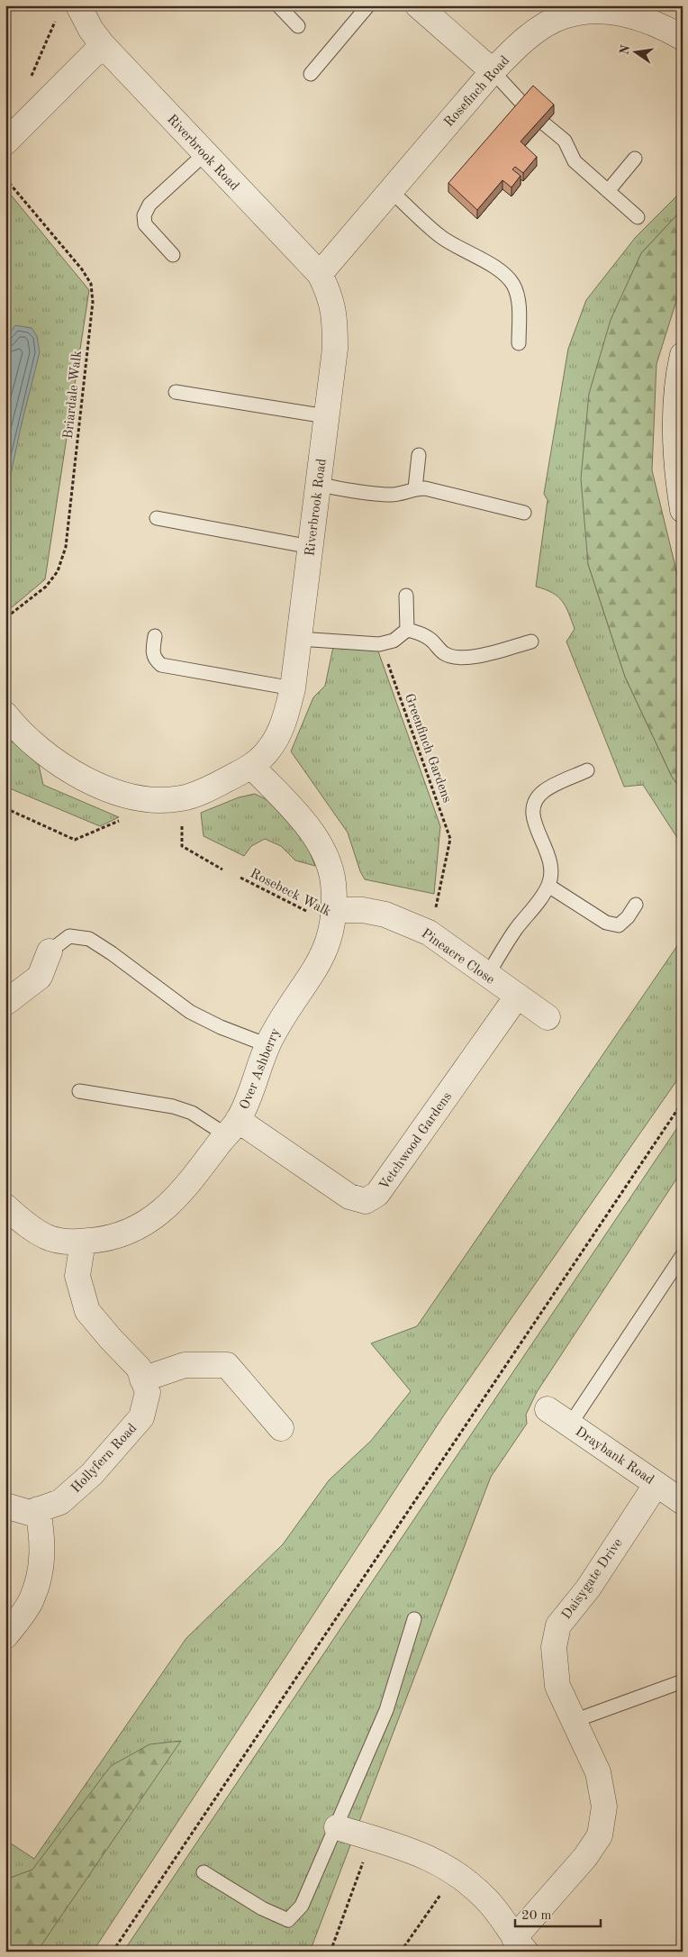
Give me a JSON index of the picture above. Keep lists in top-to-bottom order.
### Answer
{
  "streets": {
    "street": [
      "Rosefinch Road",
      "Riverbrook Road",
      "Pineacre Close",
      "Over Ashberry",
      "Vetchwood Gardens",
      "Draybank Road",
      "Hollyfern Road",
      "Daisygate Drive"
    ],
    "path": ["Briardale Walk", "Greenfinch Gardens", "Rosebeck Walk"]
  },
  "crossings": [
    ["Rosefinch Road", "Riverbrook Road"],
    ["Riverbrook Road", "Over Ashberry"],
    ["Greenfinch Gardens", "Pineacre Close"],
    ["Rosebeck Walk", "Pineacre Close"],
    ["Rosebeck Walk", "Over Ashberry"],
    ["Pineacre Close", "Over Ashberry"],
    ["Pineacre Close", "Vetchwood Gardens"],
    ["Over Ashberry", "Vetchwood Gardens"],
    ["Over Ashberry", "Hollyfern Road"],
    ["Draybank Road", "Daisygate Drive"]
  ],
  "scale_bar": "20 m",
  "north": "left"
}
